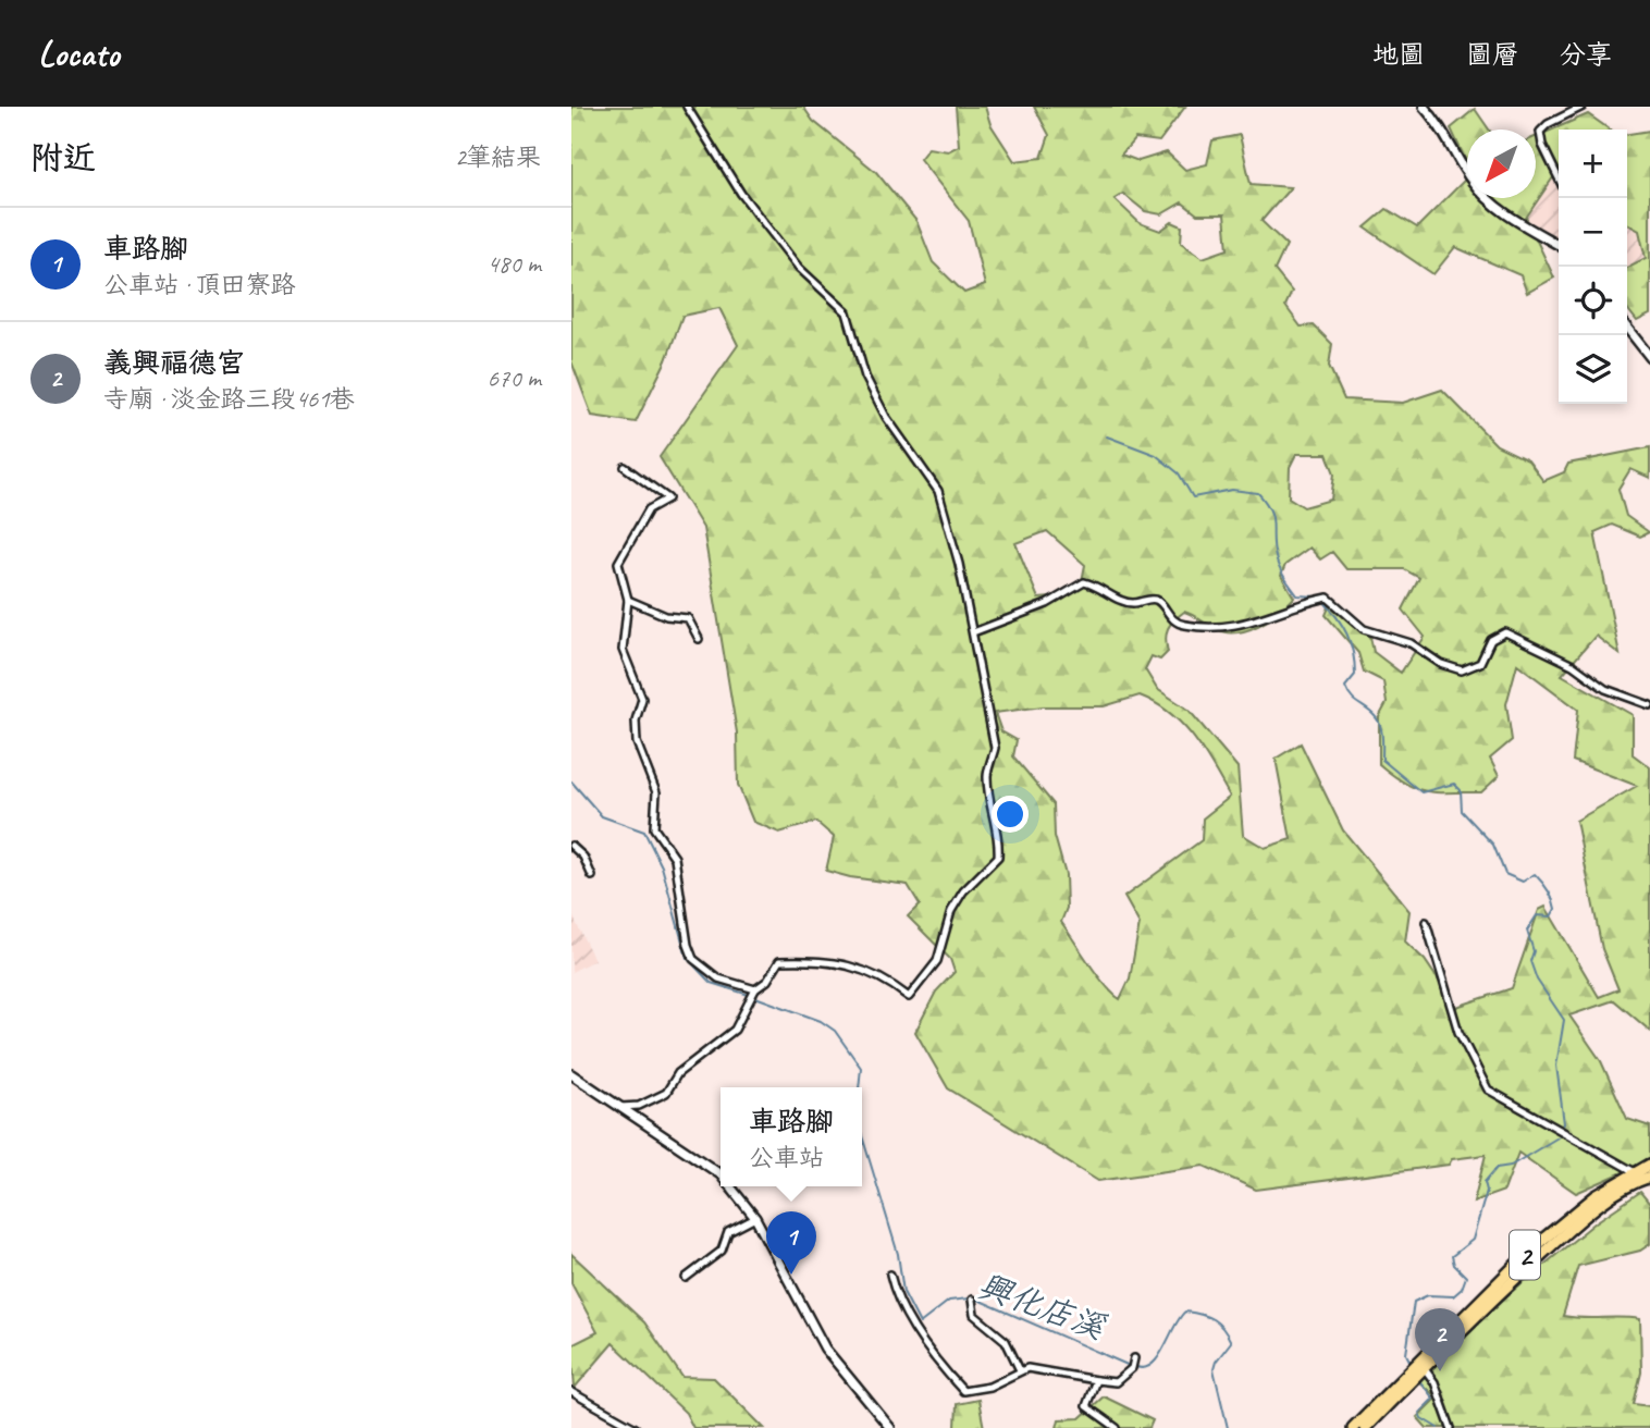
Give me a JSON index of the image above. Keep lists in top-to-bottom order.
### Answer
{
  "streets": {
    "main road": ["2"]
  },
  "water": ["興化店溪"],
  "north": "bottom left",
  "page": {
    "header": "Locato",
    "nav": ["地圖", "圖層", "分享"],
    "heading": ["附近", "2筆結果"],
    "map_buttons": ["+", "−"],
    "list": [
      {
        "mark": "1",
        "name": "車路腳",
        "note": "公車站 · 頂田寮路",
        "value": "480 m"
      },
      {
        "mark": "2",
        "name": "義興福德宮",
        "note": "寺廟 · 淡金路三段461巷",
        "value": "670 m"
      }
    ],
    "popup": ["車路腳", "公車站"],
    "pins": ["1", "2"]
  }
}
